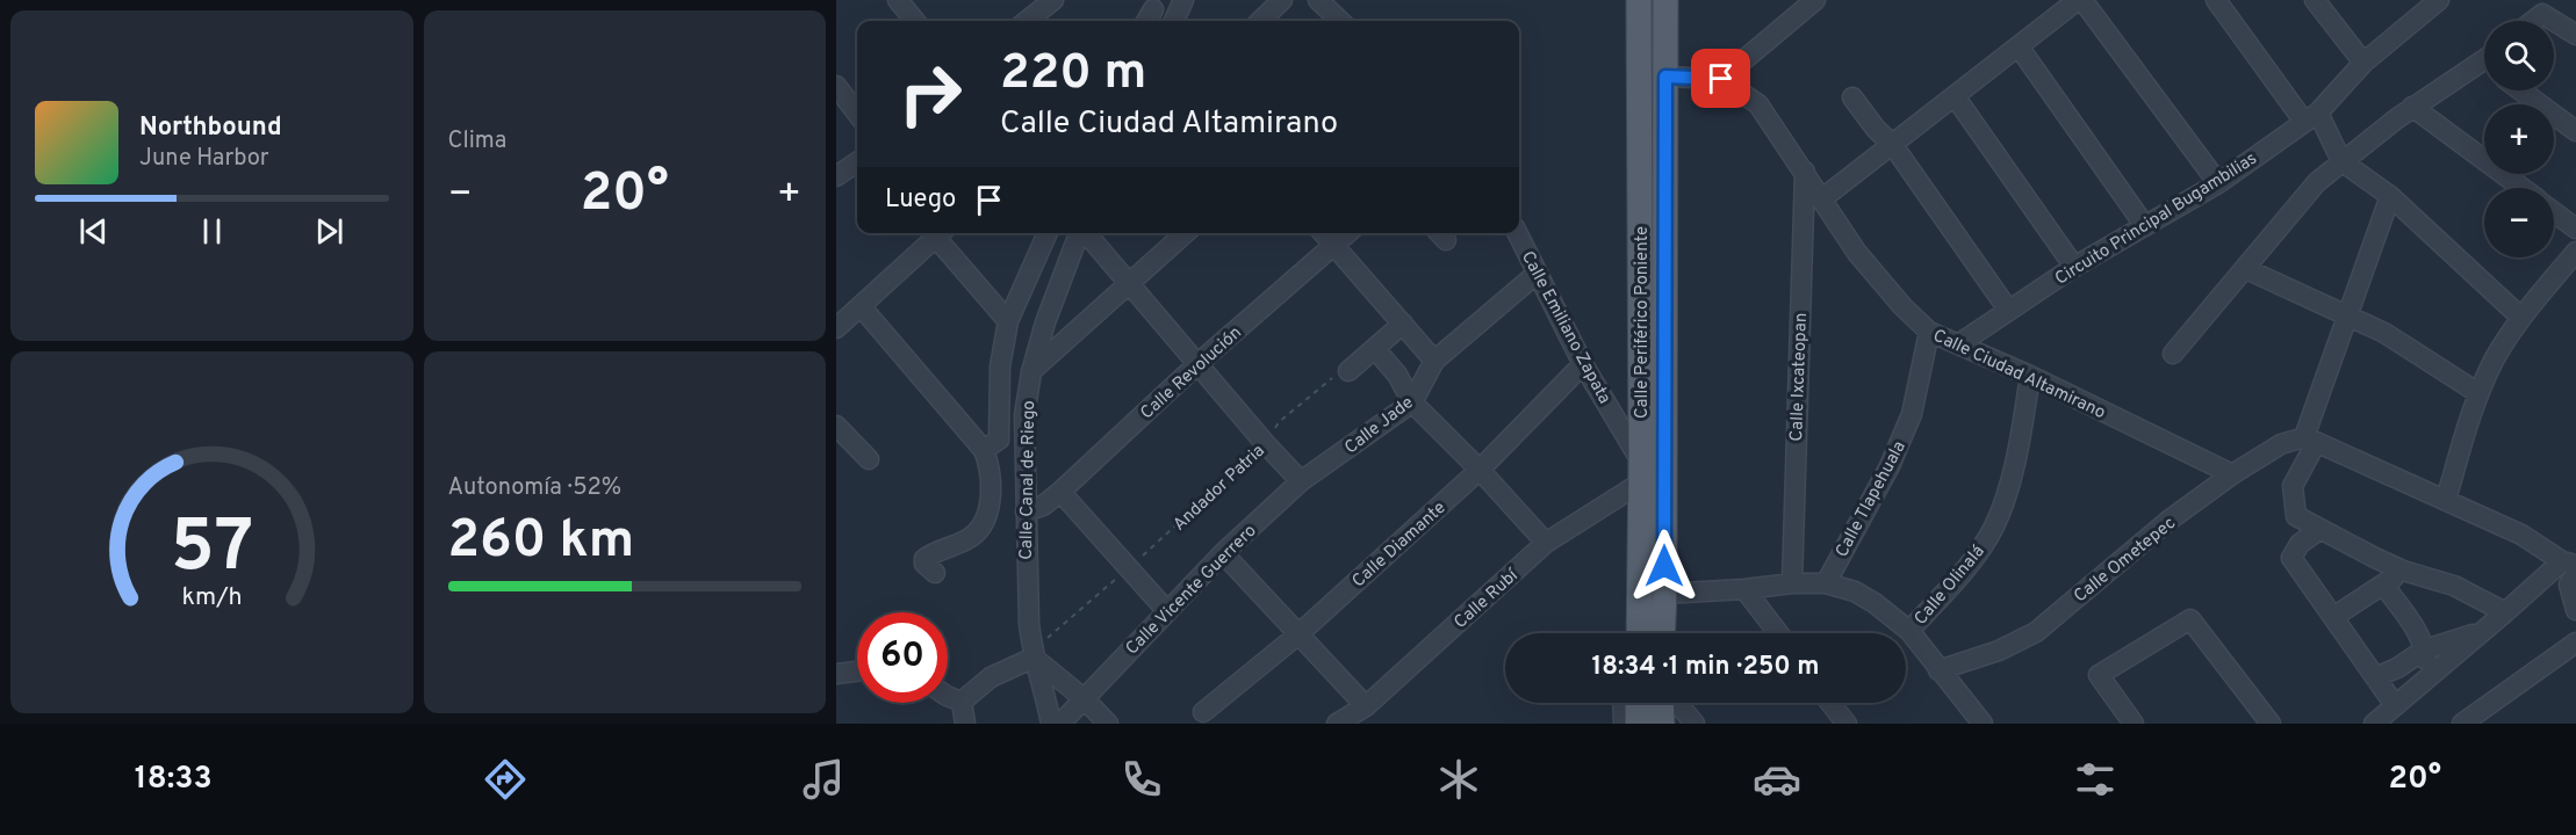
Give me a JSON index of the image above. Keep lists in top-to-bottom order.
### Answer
{
  "streets": {
    "main road": ["Calle Periférico Poniente"],
    "street": [
      "Circuito Principal Bugambilias",
      "Calle Emiliano Zapata",
      "Calle Revolución",
      "Calle Ciudad Altamirano",
      "Calle Ixcateopan",
      "Calle Jade",
      "Calle Canal de Riego",
      "Calle Tlapehuala",
      "Calle Diamante",
      "Calle Ometepec",
      "Calle Olinalá",
      "Calle Vicente Guerrero",
      "Calle Rubí"
    ],
    "path": ["Andador Patria"]
  },
  "crossings": [
    ["Circuito Principal Bugambilias", "Calle Ciudad Altamirano"],
    ["Calle Periférico Poniente", "Calle Emiliano Zapata"],
    ["Calle Periférico Poniente", "Calle Rubí"],
    ["Calle Emiliano Zapata", "Calle Jade"],
    ["Calle Emiliano Zapata", "Calle Diamante"],
    ["Calle Emiliano Zapata", "Calle Rubí"],
    ["Calle Revolución", "Calle Canal de Riego"],
    ["Calle Ciudad Altamirano", "Calle Ixcateopan"],
    ["Calle Ciudad Altamirano", "Calle Tlapehuala"],
    ["Calle Ciudad Altamirano", "Calle Ometepec"],
    ["Calle Ciudad Altamirano", "Calle Olinalá"],
    ["Calle Jade", "Calle Vicente Guerrero"],
    ["Calle Canal de Riego", "Andador Patria"]
  ],
  "page": {
    "tile": [
      "Clima",
      ["Autonomía · 52%", "260 km"]
    ],
    "map_buttons": ["+", "−"],
    "turn": ["220 m", "Calle Ciudad Altamirano"],
    "song": ["Northbound", "June Harbor"],
    "heat": ["−", "20°", "+"],
    "then": "Luego",
    "limit": "60",
    "trip": "18:34 · 1 min · 250 m",
    "tabs": ["18:33", "20°"],
    "gauge": ["57", "km/h"]
  }
}
